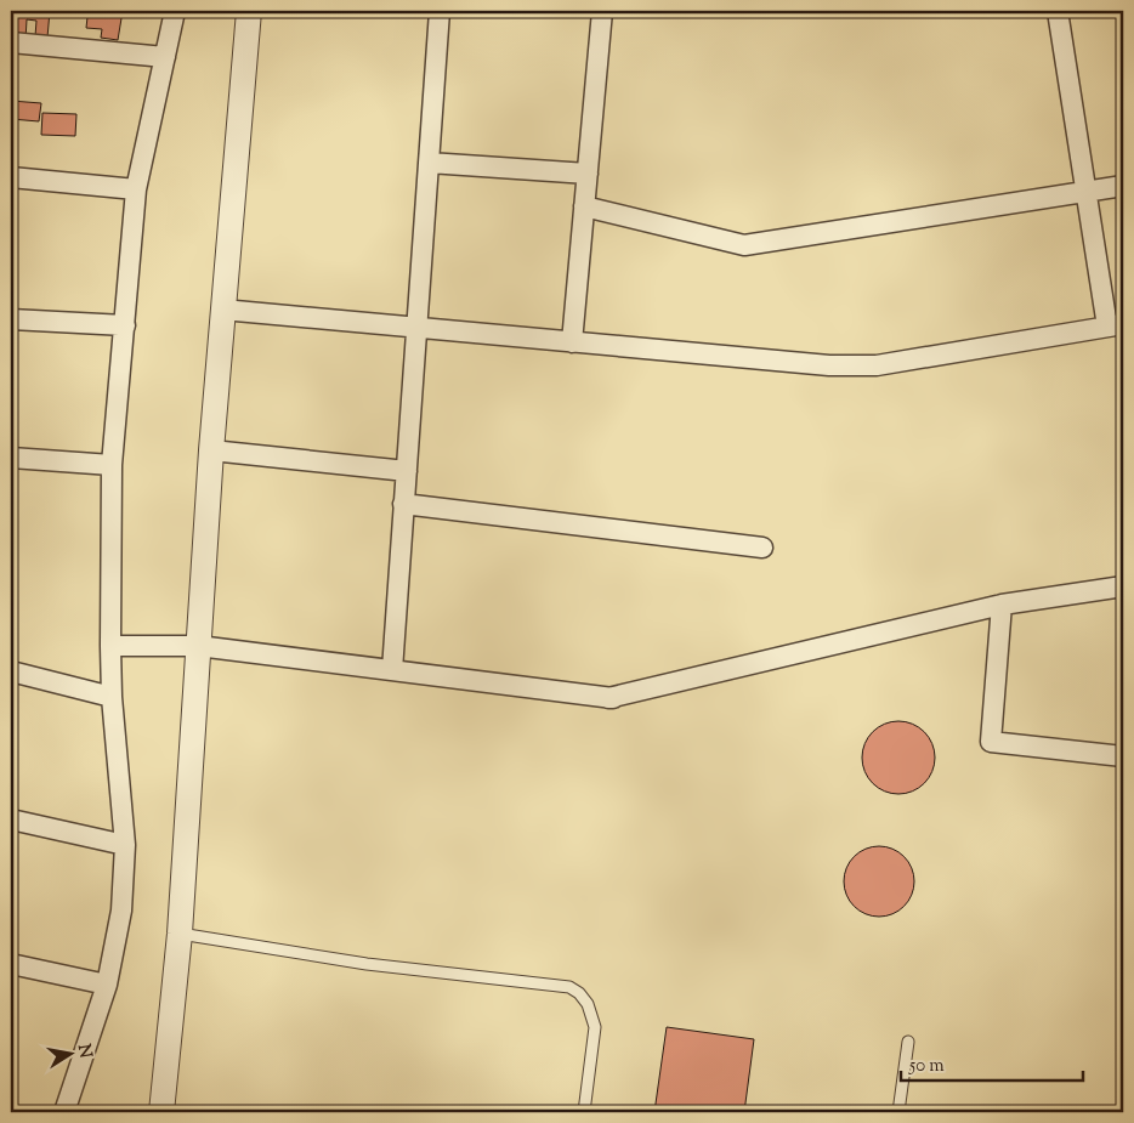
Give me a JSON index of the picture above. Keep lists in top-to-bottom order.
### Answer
{
  "scale_bar": "50 m",
  "north": "right"
}
